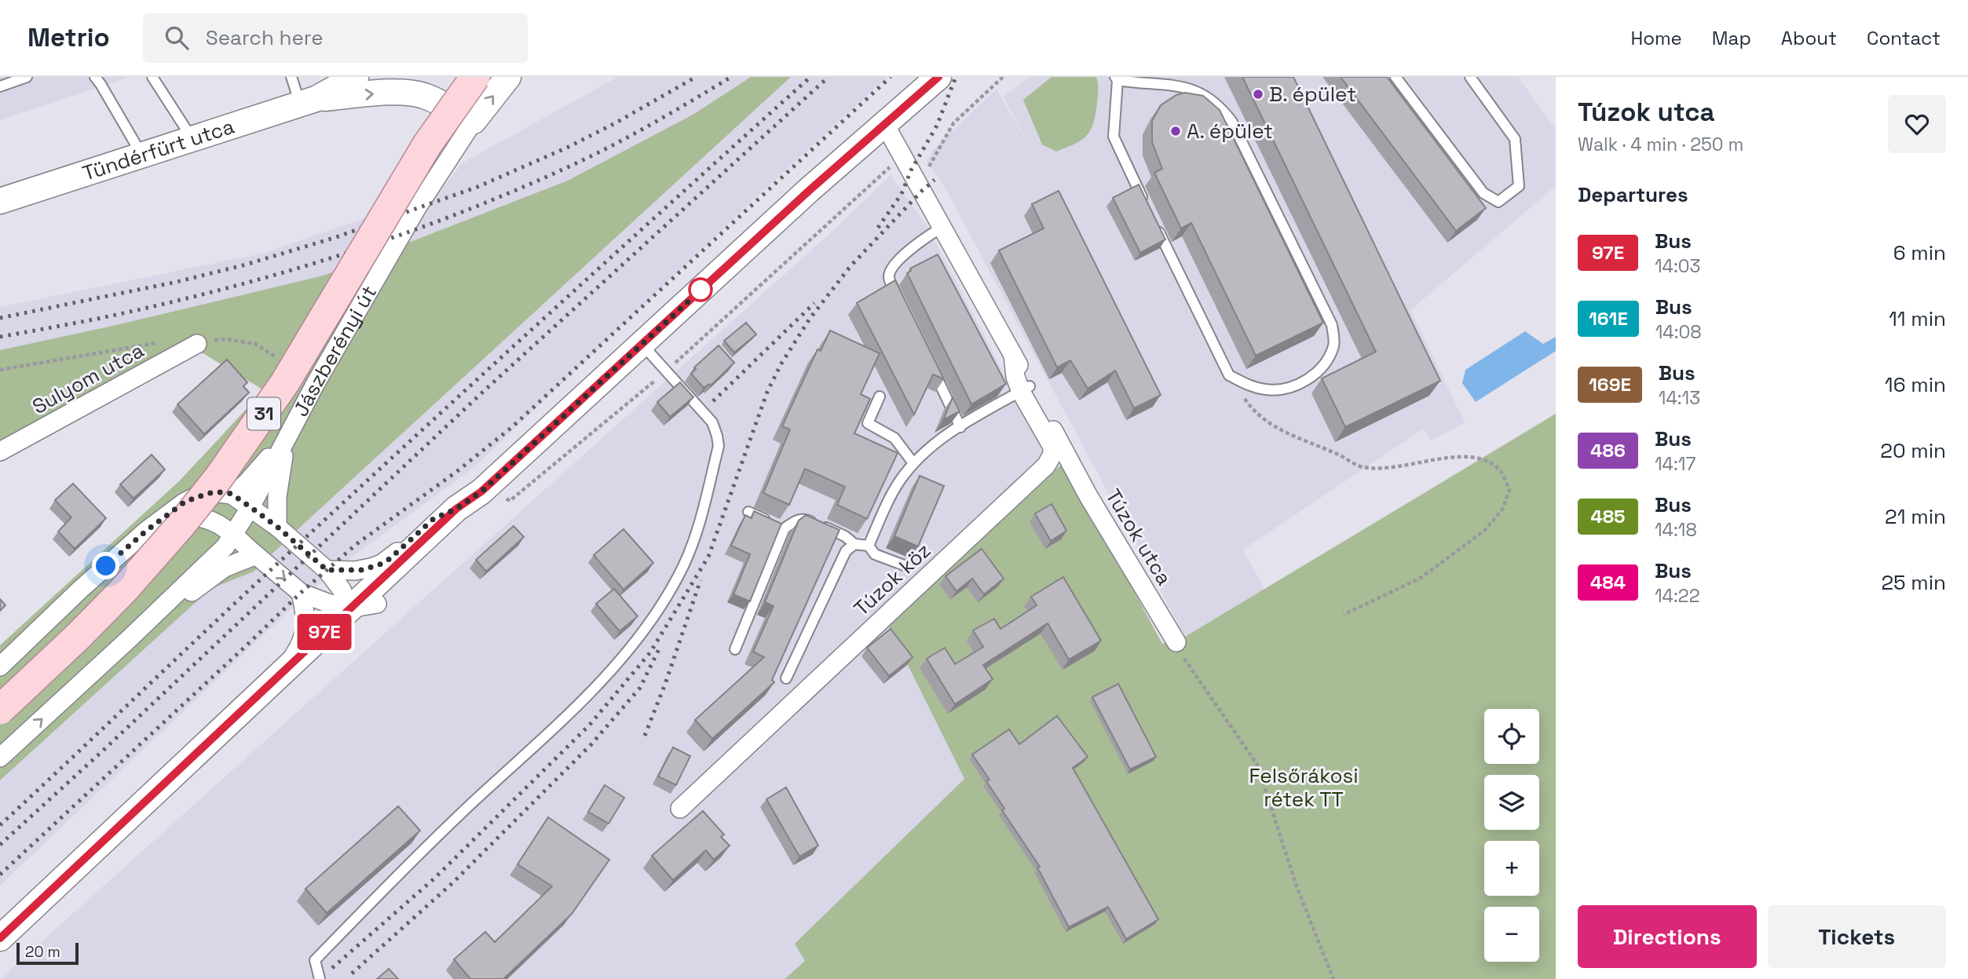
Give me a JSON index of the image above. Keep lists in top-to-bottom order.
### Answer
{
  "streets": {
    "main road": ["Tündérfürt utca", "Jászberényi út", "31"],
    "street": ["Sulyom utca", "Túzok utca", "Túzok köz"]
  },
  "crossings": [
    ["Tündérfürt utca", "Jászberényi út"],
    ["Túzok utca", "Túzok köz"]
  ],
  "parks": ["Felsőrákosi rétek TT"],
  "places": ["B. épület", "A. épület"],
  "lines": ["bus line 97E"],
  "scale_bar": "20 m",
  "page": {
    "header": "Metrio",
    "search": "Search here",
    "nav": [
      "Home",
      "Map",
      "About",
      "Contact"
    ],
    "on_map": "97E",
    "heading": [
      ["Túzok utca", "Walk · 4 min · 250 m"],
      "Departures"
    ],
    "list": [
      {
        "mark": "97E",
        "name": "Bus",
        "note": "14:03",
        "value": "6 min"
      },
      {
        "mark": "161E",
        "name": "Bus",
        "note": "14:08",
        "value": "11 min"
      },
      {
        "mark": "169E",
        "name": "Bus",
        "note": "14:13",
        "value": "16 min"
      },
      {
        "mark": "486",
        "name": "Bus",
        "note": "14:17",
        "value": "20 min"
      },
      {
        "mark": "485",
        "name": "Bus",
        "note": "14:18",
        "value": "21 min"
      },
      {
        "mark": "484",
        "name": "Bus",
        "note": "14:22",
        "value": "25 min"
      }
    ],
    "map_buttons": ["+", "−"],
    "buttons": ["Directions", "Tickets"],
    "scale": "20 m"
  }
}
